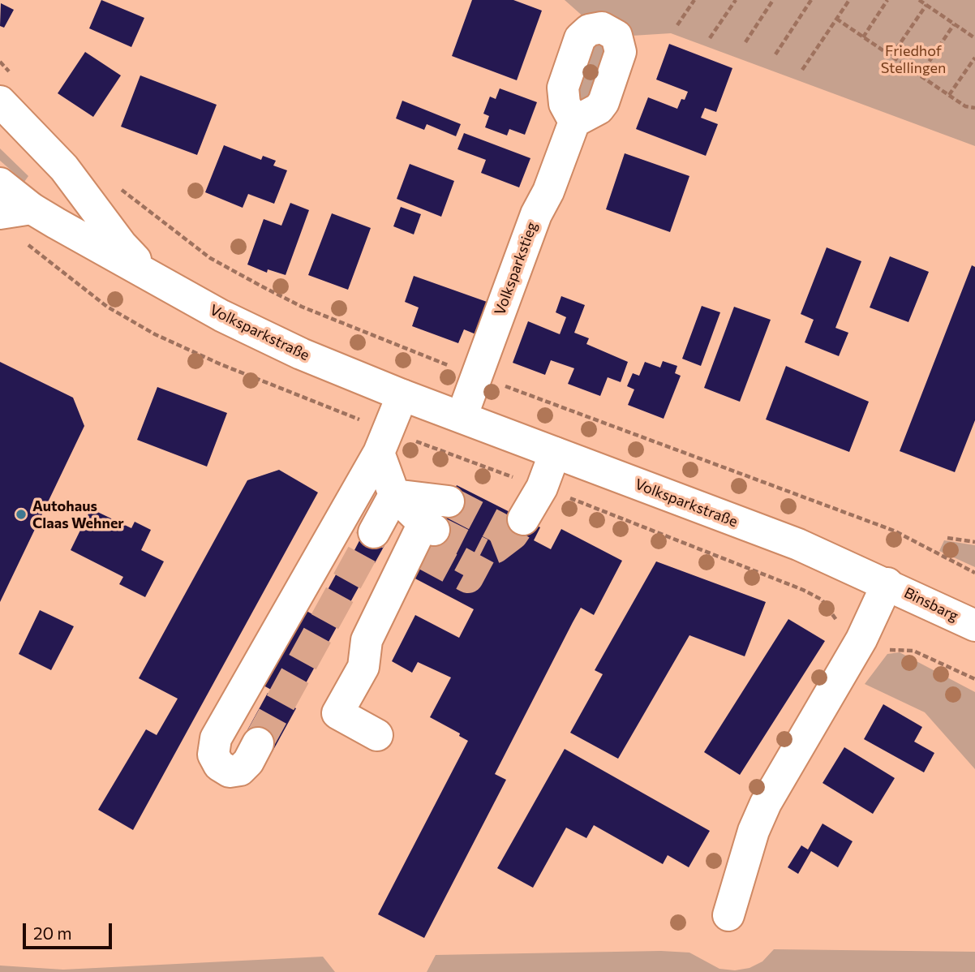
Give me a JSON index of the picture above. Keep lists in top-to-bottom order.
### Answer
{
  "streets": {
    "main road": ["Volksparkstieg", "Volksparkstraße", "Binsbarg"]
  },
  "crossings": [
    ["Volksparkstieg", "Volksparkstraße"],
    ["Volksparkstraße", "Binsbarg"]
  ],
  "parks": ["Friedhof Stellingen"],
  "places": ["Autohaus Claas Wehner"],
  "scale_bar": "20 m"
}
